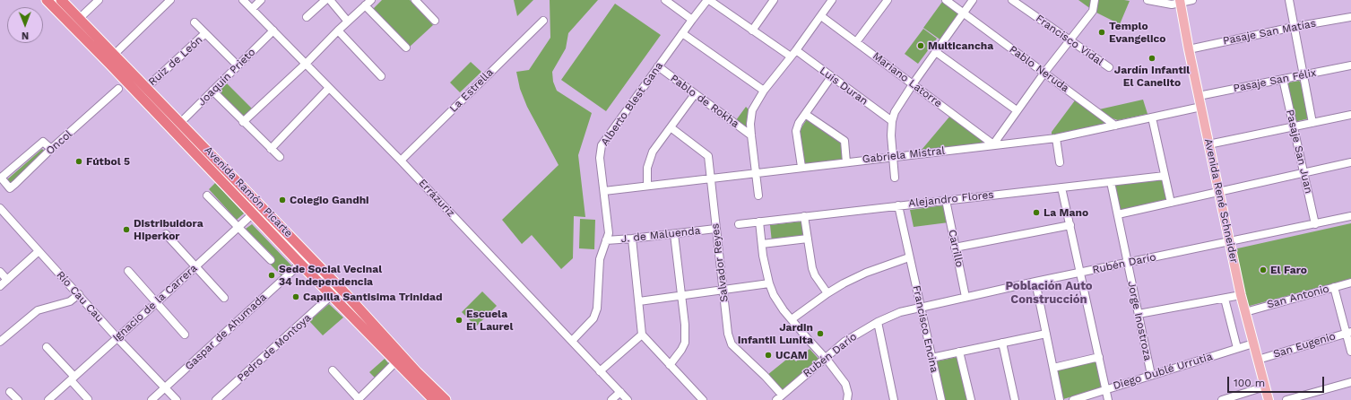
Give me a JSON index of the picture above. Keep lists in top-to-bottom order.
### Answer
{
  "streets": {
    "highway": ["Avenida Ramón Picarte"],
    "main road": ["Avenida René Schneider"],
    "street": [
      "Pasaje San Matías",
      "Francisco Vidal",
      "Ruiz de León",
      "Pablo Neruda",
      "Joaquín Prieto",
      "Mariano Latorre",
      "Pasaje San Félix",
      "Luis Duran",
      "La Estrella",
      "Pablo de Rokha",
      "Alberto Blest Gana",
      "Oncol",
      "Pasaje San Juan",
      "Gabriela Mistral",
      "Errázuriz",
      "Alejandro Flores",
      "J. de Maluenda",
      "Carrillo",
      "Salvador Reyes",
      "Rubén Darío",
      "Río Cau Cau",
      "San Antonio",
      "Ignacio de la Carrera",
      "Jorge Inostroza",
      "Francisco Encina",
      "Gaspar de Ahumada",
      "San Eugenio",
      "Pedro de Montoya",
      "Diego Dublé Urrutia"
    ]
  },
  "crossings": [
    ["Pasaje San Matías", "Pasaje San Juan"],
    ["Pasaje San Matías", "Avenida René Schneider"],
    ["Ruiz de León", "Avenida Ramón Picarte"],
    ["Pablo Neruda", "Gabriela Mistral"],
    ["Joaquín Prieto", "Avenida Ramón Picarte"],
    ["Joaquín Prieto", "Errázuriz"],
    ["Mariano Latorre", "Gabriela Mistral"],
    ["Pasaje San Félix", "Pasaje San Juan"],
    ["Pasaje San Félix", "Avenida René Schneider"],
    ["La Estrella", "Errázuriz"],
    ["Pablo de Rokha", "Alberto Blest Gana"],
    ["Alberto Blest Gana", "Gabriela Mistral"],
    ["Alberto Blest Gana", "Errázuriz"],
    ["Alberto Blest Gana", "J. de Maluenda"],
    ["Pasaje San Juan", "Rubén Darío"],
    ["Gabriela Mistral", "Avenida René Schneider"],
    ["Gabriela Mistral", "Salvador Reyes"],
    ["Avenida Ramón Picarte", "Ignacio de la Carrera"],
    ["Avenida Ramón Picarte", "Gaspar de Ahumada"],
    ["Avenida Ramón Picarte", "Pedro de Montoya"],
    ["Alejandro Flores", "Carrillo"],
    ["Alejandro Flores", "Jorge Inostroza"],
    ["Alejandro Flores", "Francisco Encina"],
    ["Avenida René Schneider", "Rubén Darío"],
    ["Avenida René Schneider", "San Antonio"],
    ["Avenida René Schneider", "San Eugenio"],
    ["Avenida René Schneider", "Diego Dublé Urrutia"],
    ["J. de Maluenda", "Salvador Reyes"],
    ["Carrillo", "Rubén Darío"],
    ["Salvador Reyes", "Rubén Darío"],
    ["Rubén Darío", "Jorge Inostroza"],
    ["Rubén Darío", "Francisco Encina"],
    ["Río Cau Cau", "Ignacio de la Carrera"],
    ["Río Cau Cau", "Gaspar de Ahumada"],
    ["Jorge Inostroza", "Diego Dublé Urrutia"]
  ],
  "districts": ["Población Auto Construcción"],
  "places": [
    "Templo Evangelico",
    "Multicancha",
    "Jardín Infantil El Canelito",
    "Fútbol 5",
    "Colegio Gandhi",
    "La Mano",
    "Distribuidora Hiperkor",
    "El Faro",
    "Sede Social Vecinal 34 Independencia",
    "Capilla Santisima Trinidad",
    "Escuela El Laurel",
    "Jardin Infantil Lunita",
    "UCAM"
  ],
  "scale_bar": "100 m",
  "north": "bottom"
}
